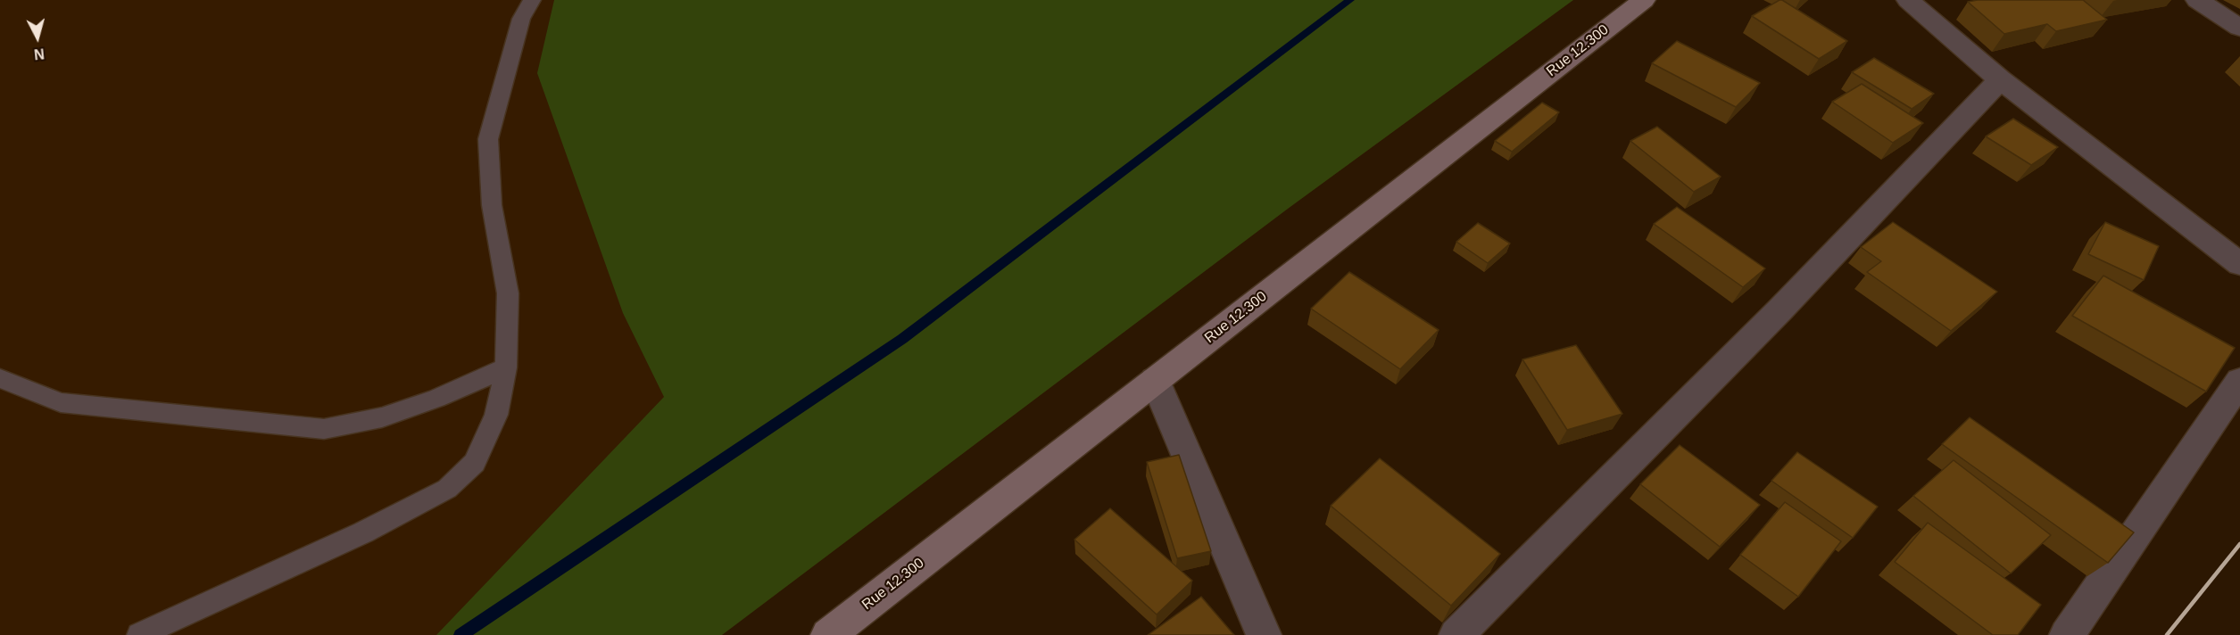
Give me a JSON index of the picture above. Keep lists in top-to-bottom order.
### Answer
{
  "streets": {
    "street": ["Rue 12.300"]
  },
  "north": "bottom"
}
